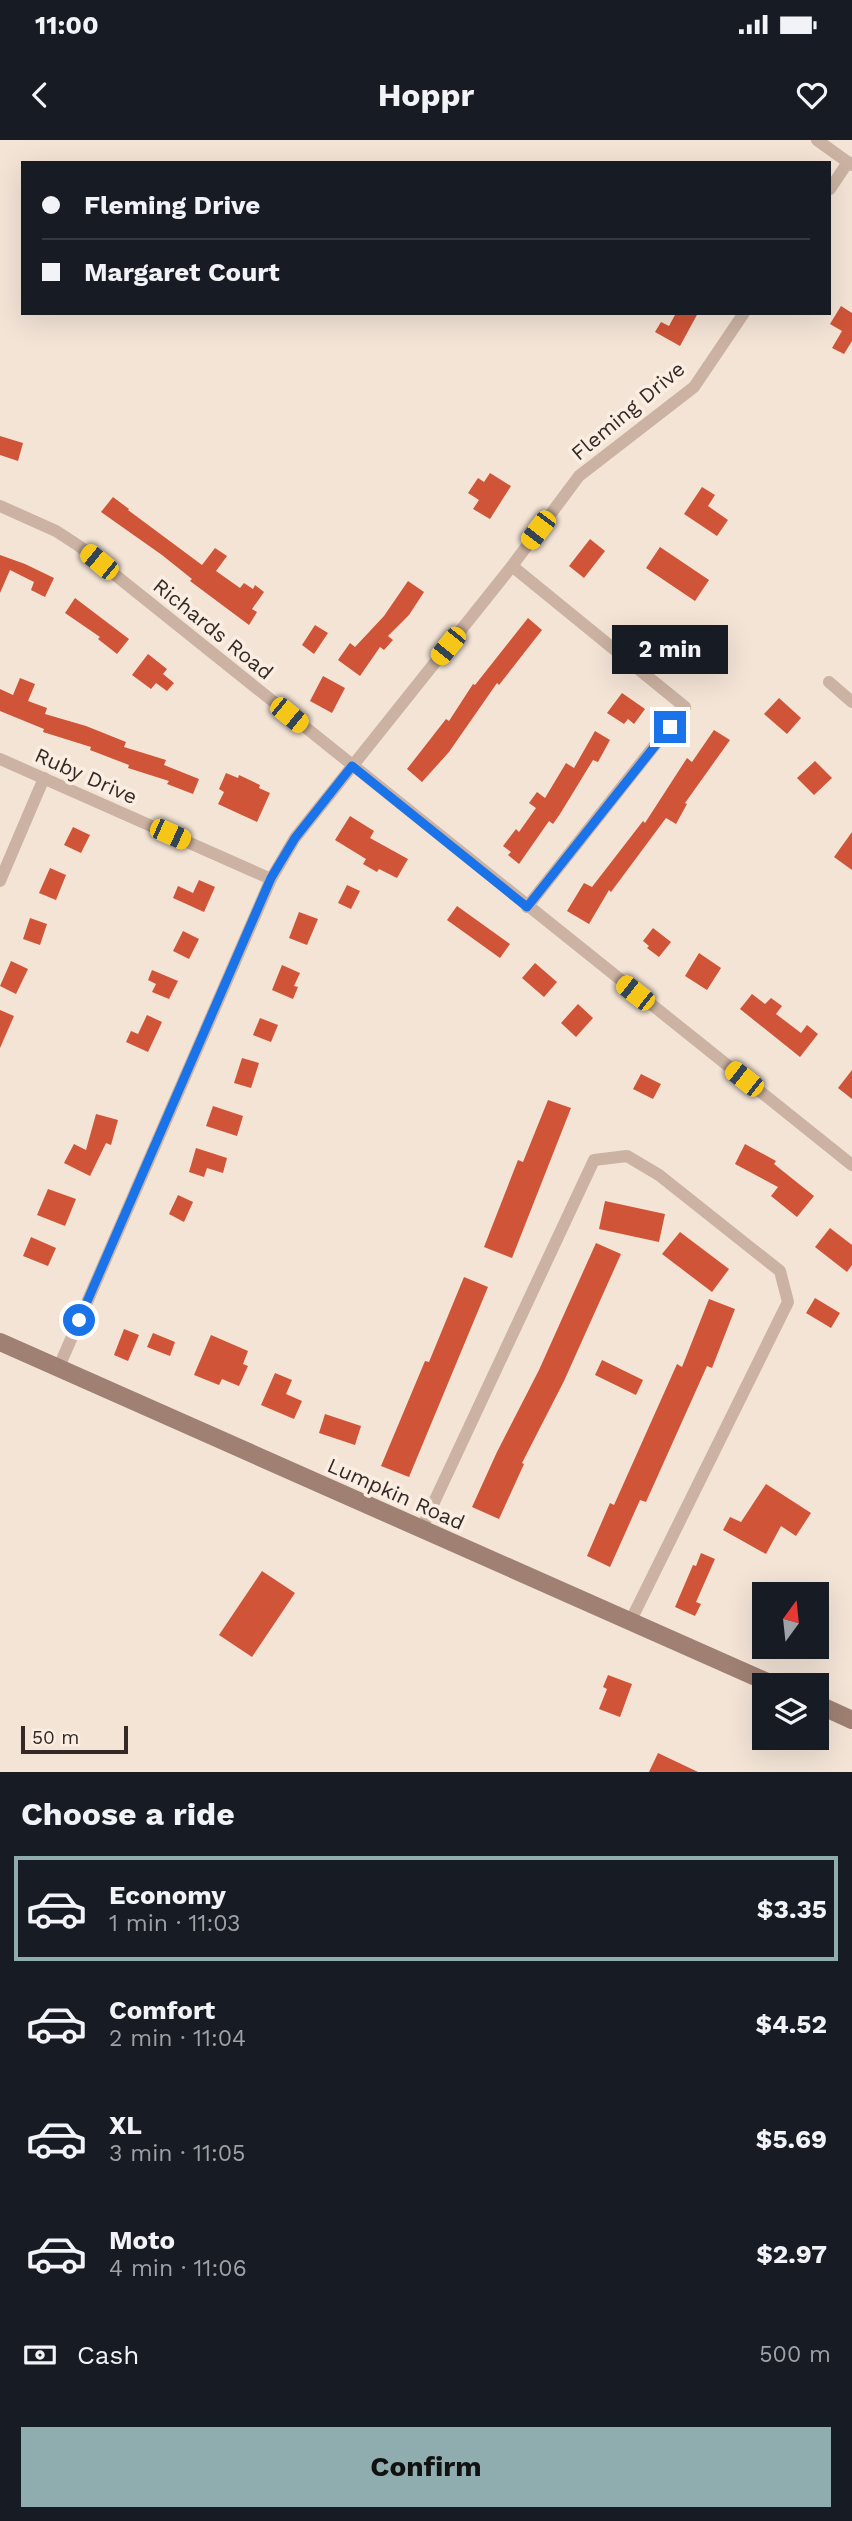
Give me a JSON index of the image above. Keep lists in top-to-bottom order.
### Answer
{
  "streets": {
    "main road": ["Lumpkin Road"],
    "street": ["Fleming Drive", "Richards Road", "Ruby Drive"]
  },
  "crossings": [
    ["Fleming Drive", "Richards Road"],
    ["Fleming Drive", "Ruby Drive"],
    ["Fleming Drive", "Lumpkin Road"]
  ],
  "scale_bar": "50 m",
  "north": "top",
  "page": {
    "status": "11:00",
    "header": "Hoppr",
    "banner": ["Fleming Drive", "Margaret Court"],
    "bubble": "2 min",
    "scale": "50 m",
    "heading": "Choose a ride",
    "list": [
      {
        "name": "Economy",
        "note": "1 min · 11:03",
        "value": "$3.35"
      },
      {
        "name": "Comfort",
        "note": "2 min · 11:04",
        "value": "$4.52"
      },
      {
        "name": "XL",
        "note": "3 min · 11:05",
        "value": "$5.69"
      },
      {
        "name": "Moto",
        "note": "4 min · 11:06",
        "value": "$2.97"
      }
    ],
    "pay": ["Cash", "500 m"],
    "buttons": "Confirm"
  }
}
